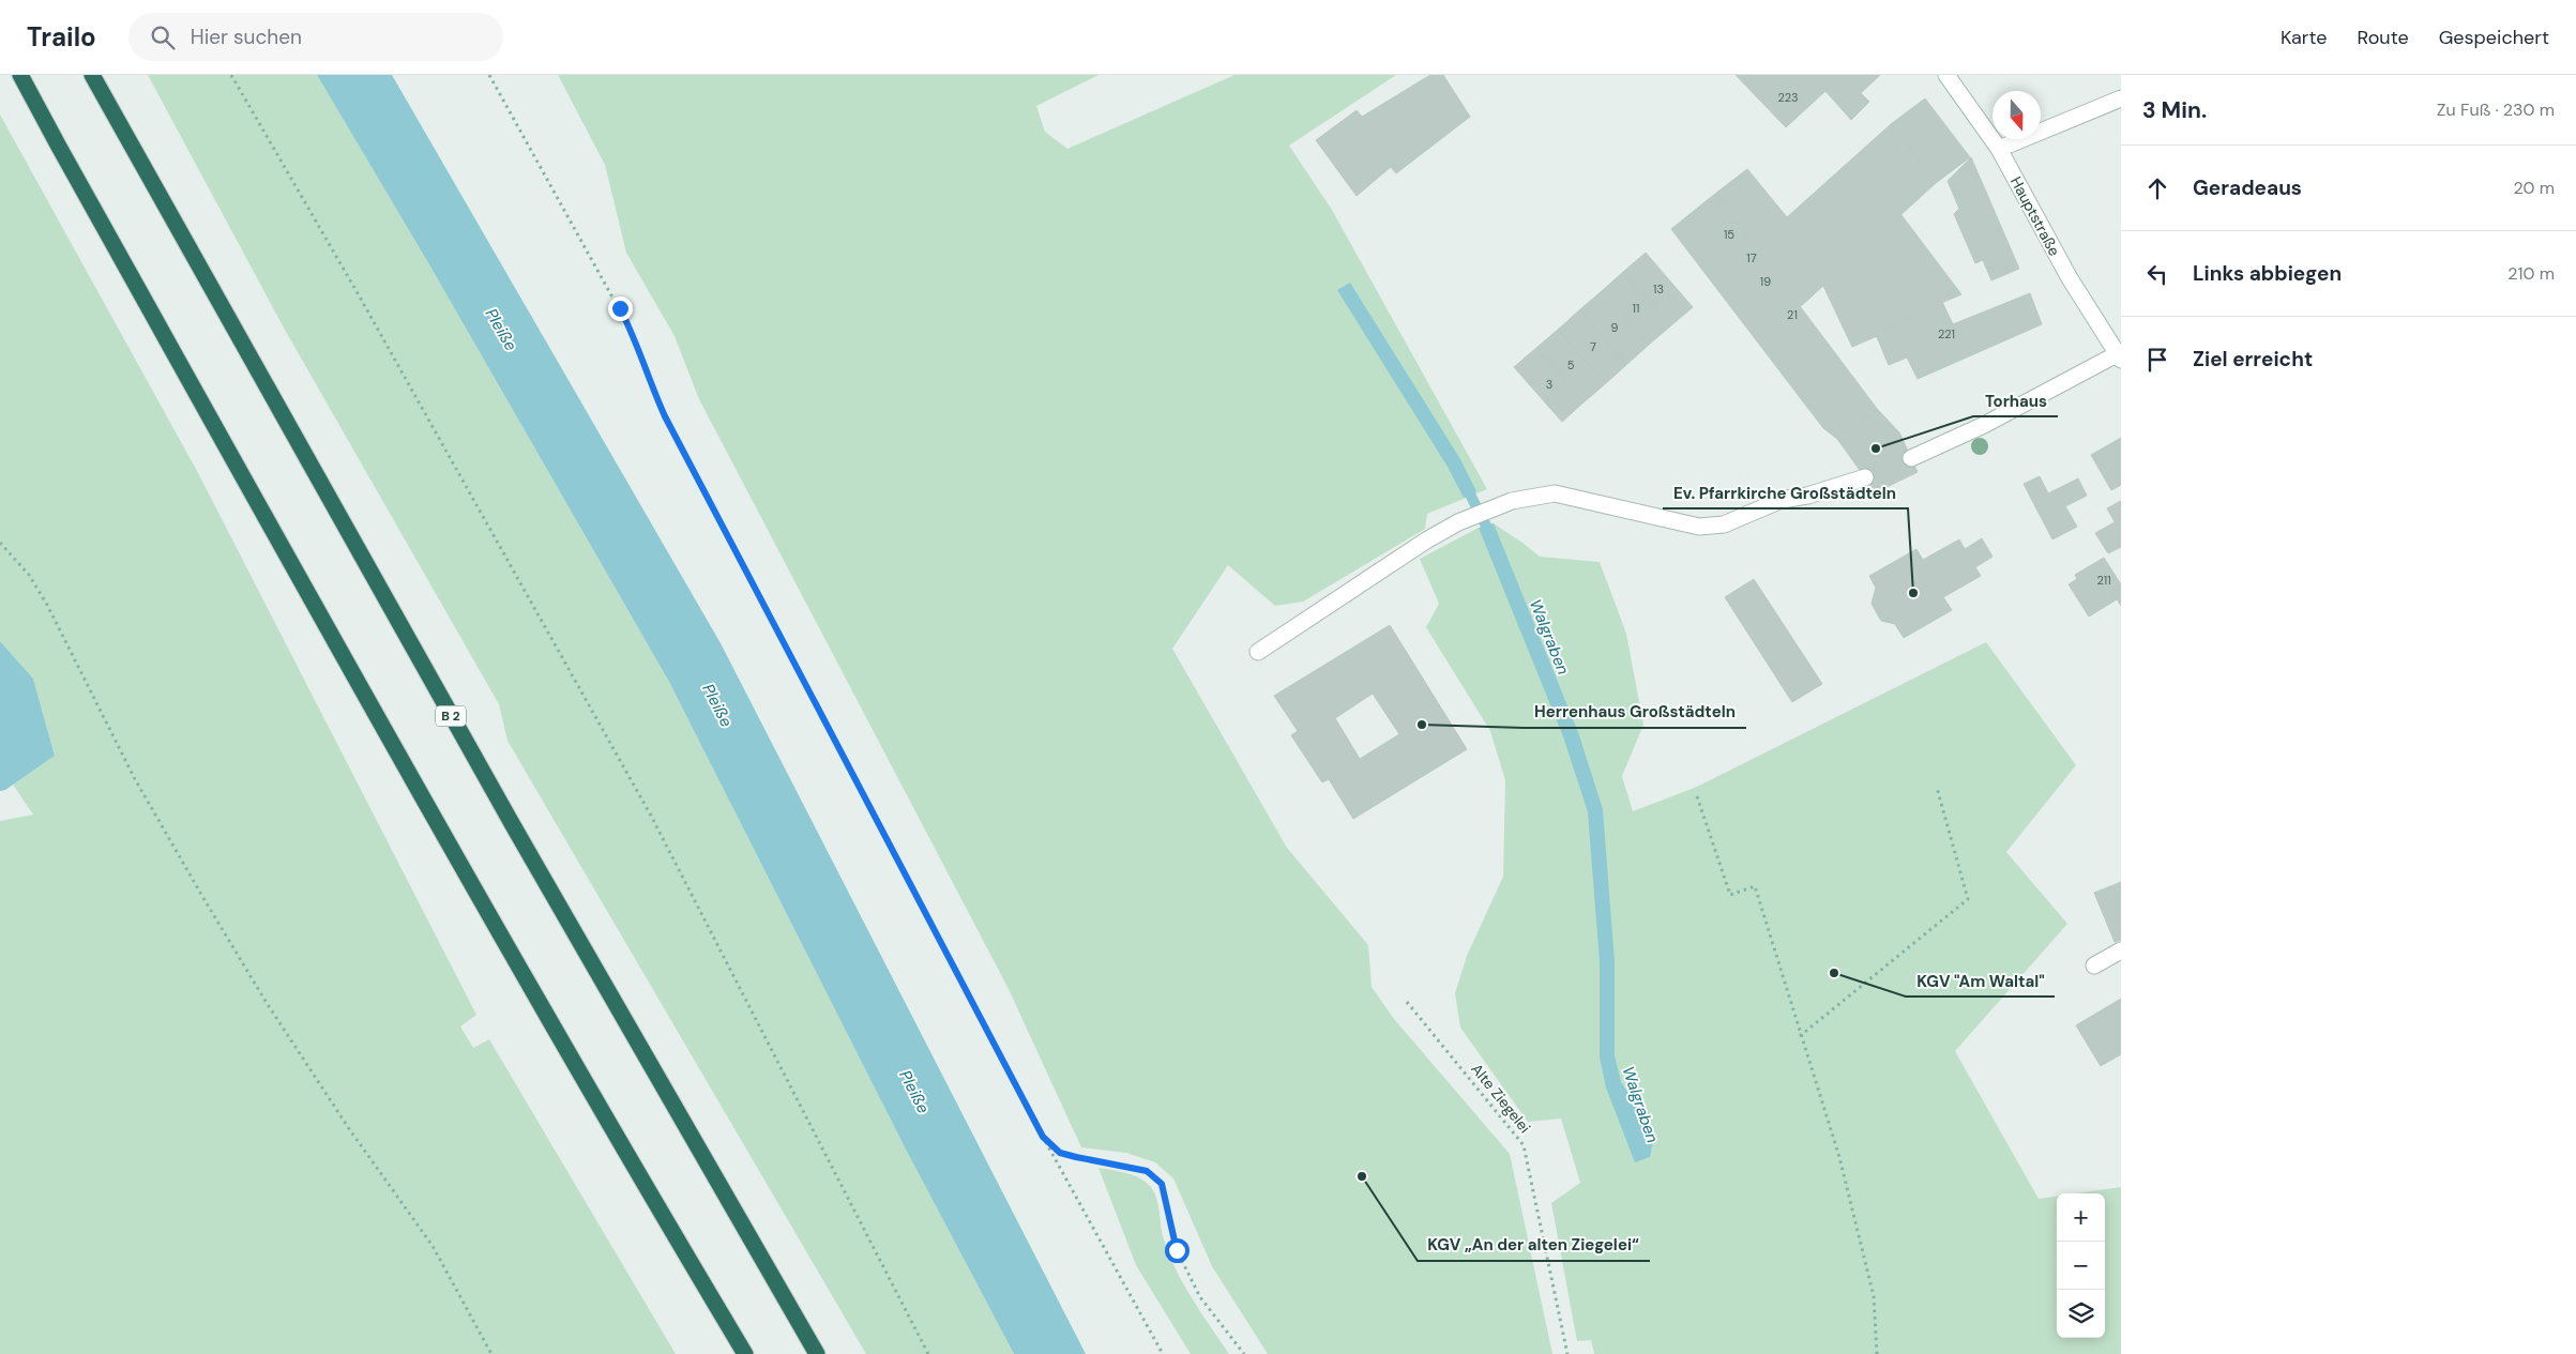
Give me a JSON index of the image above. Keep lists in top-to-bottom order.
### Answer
{
  "streets": {
    "highway": ["B 2"],
    "main road": ["Hauptstraße"],
    "path": ["Alte Ziegelei"]
  },
  "water": ["Pleiße", "Walgraben"],
  "places": [
    "Torhaus",
    "Ev. Pfarrkirche Großstädteln",
    "Herrenhaus Großstädteln",
    "KGV \"Am Waltal\"",
    "KGV „An der alten Ziegelei“"
  ],
  "house_numbers": [
    "223",
    "15",
    "17",
    "19",
    "13",
    "11",
    "21",
    "9",
    "221",
    "7",
    "5",
    "3",
    "211"
  ],
  "north": "bottom",
  "page": {
    "header": "Trailo",
    "search": "Hier suchen",
    "nav": ["Karte", "Route", "Gespeichert"],
    "heading": ["3 Min.", "Zu Fuß · 230 m"],
    "list": [
      ["Geradeaus", "20 m"],
      ["Links abbiegen", "210 m"],
      "Ziel erreicht"
    ],
    "map_buttons": ["+", "−"]
  }
}
